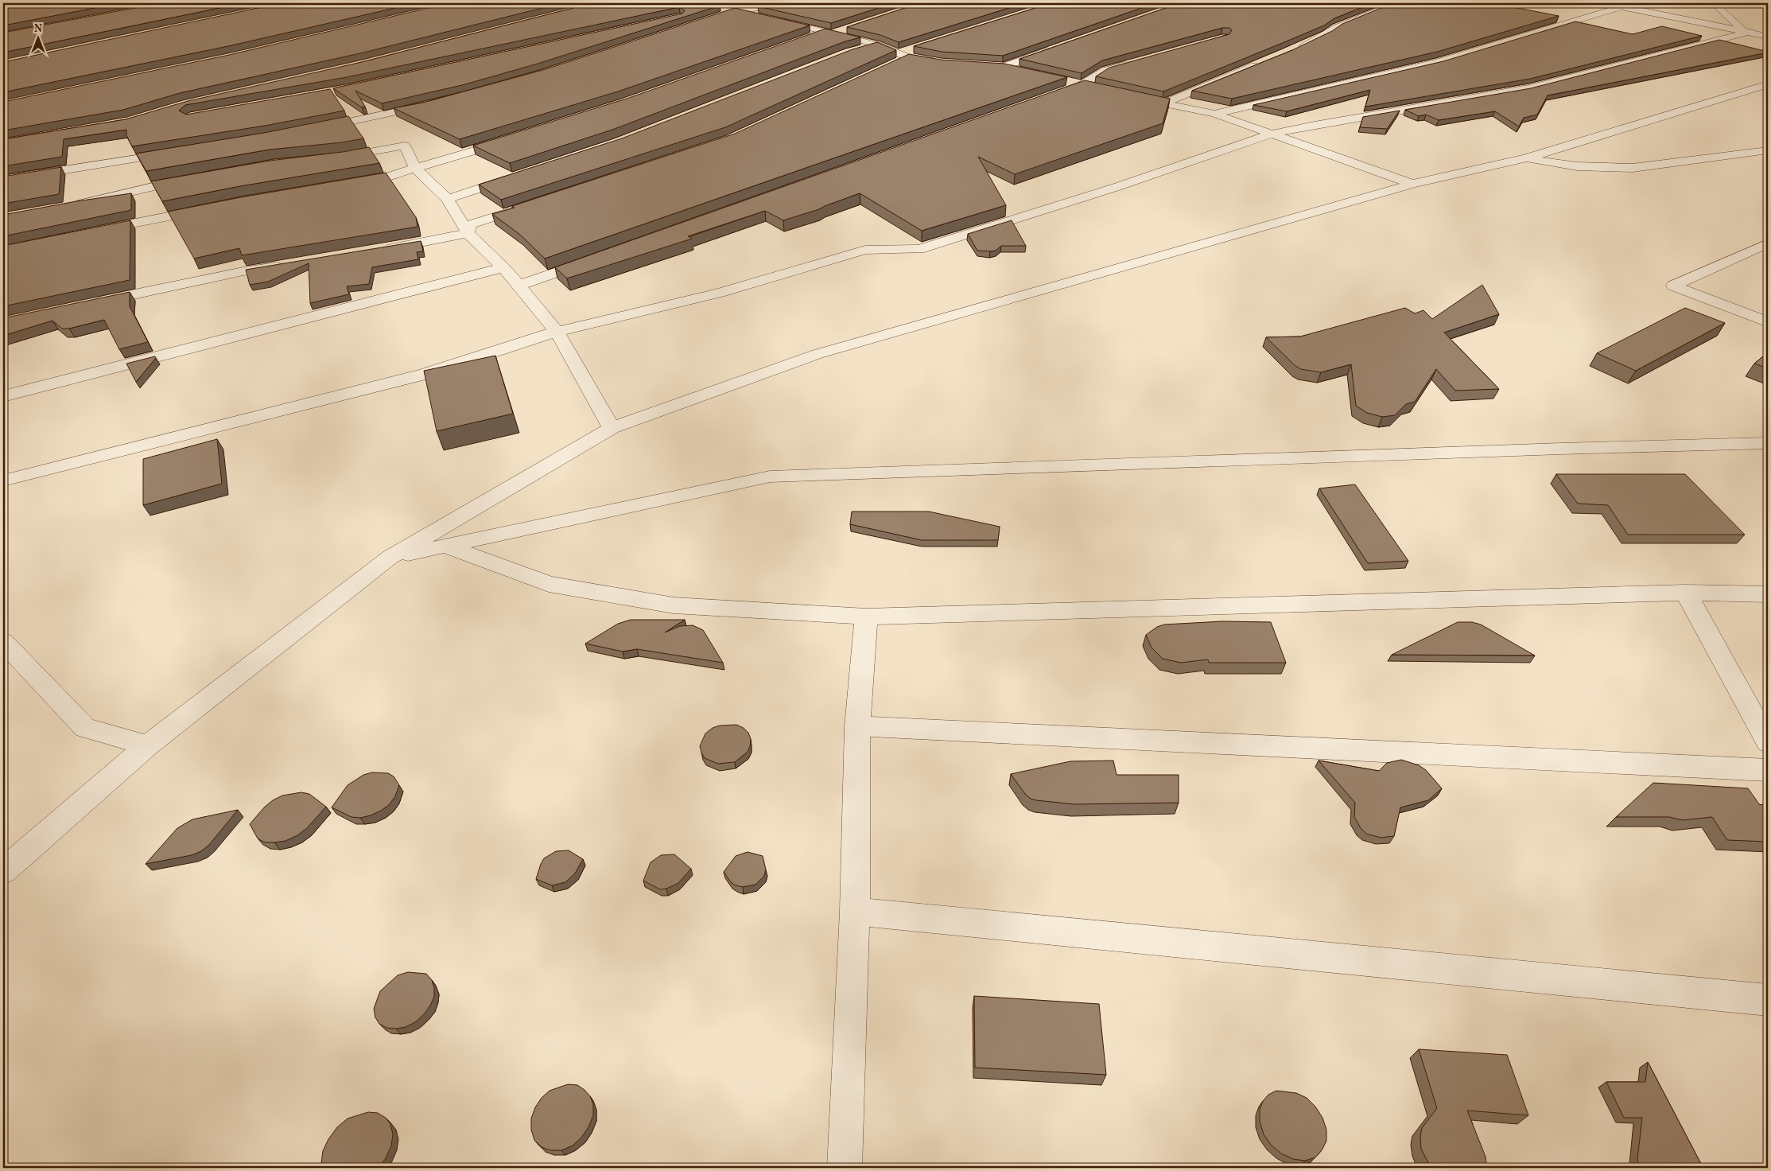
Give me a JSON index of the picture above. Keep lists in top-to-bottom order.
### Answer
{
  "north": "top"
}
